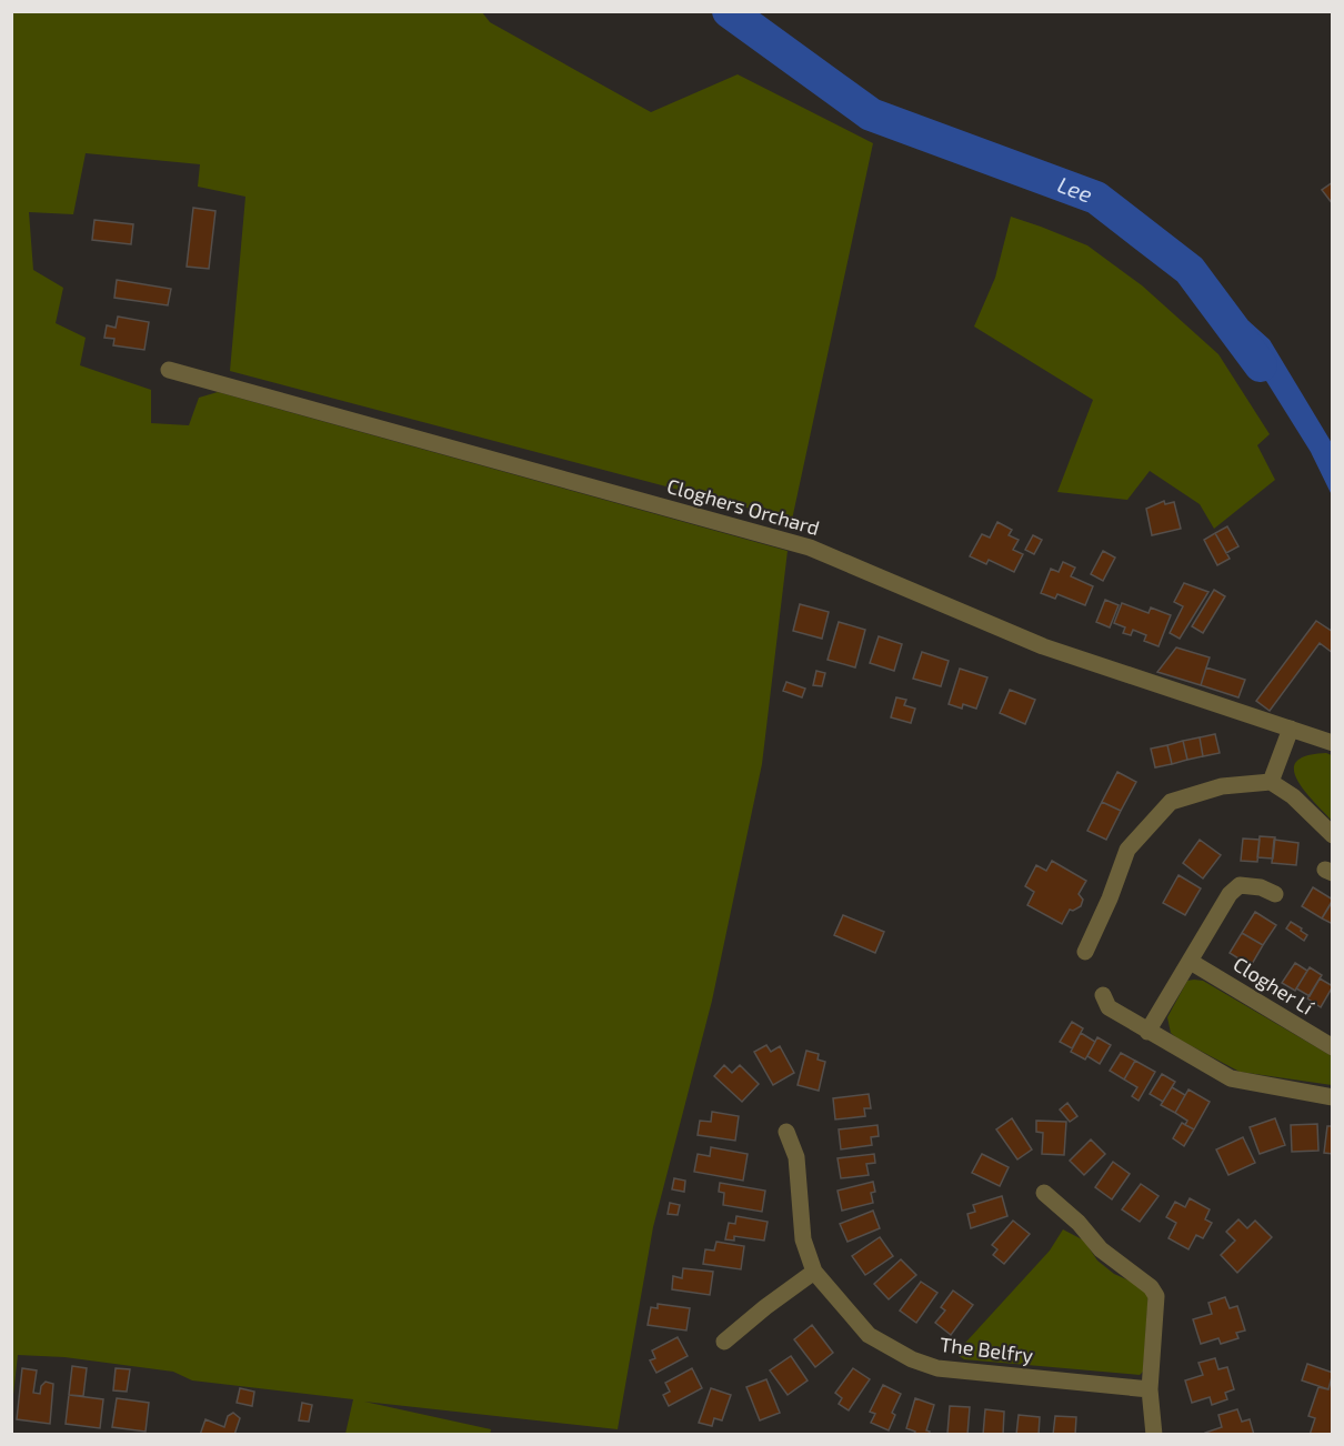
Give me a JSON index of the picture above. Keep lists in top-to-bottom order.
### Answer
{
  "streets": {
    "street": ["Cloghers Orchard", "Clogher Lí", "The Belfry"]
  },
  "water": ["Lee"]
}
